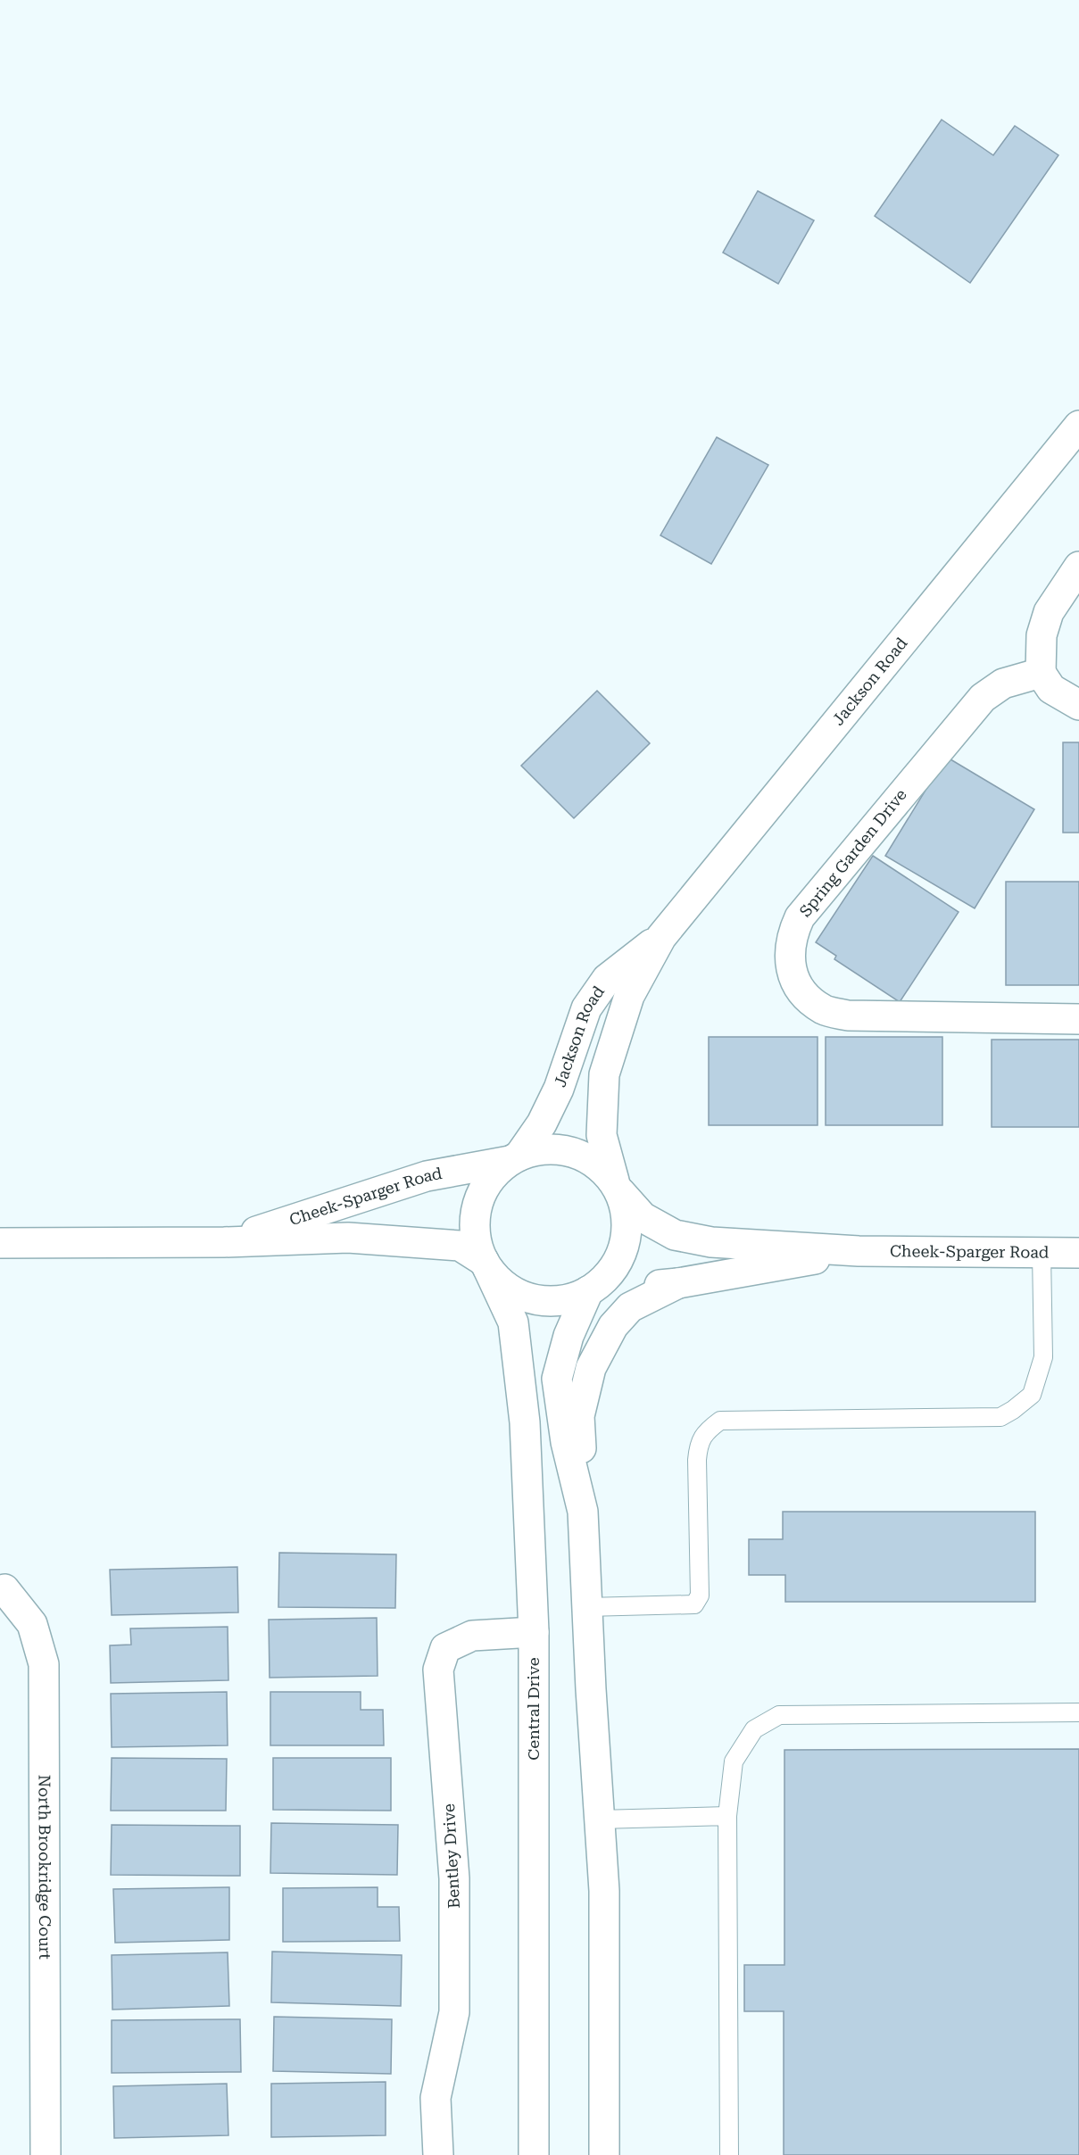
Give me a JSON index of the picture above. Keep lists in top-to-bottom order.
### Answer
{
  "streets": {
    "main road": [
      "Jackson Road",
      "Spring Garden Drive",
      "Cheek-Sparger Road",
      "Central Drive",
      "Bentley Drive",
      "North Brookridge Court"
    ]
  },
  "crossings": [
    ["Jackson Road", "Cheek-Sparger Road"],
    ["Jackson Road", "Central Drive"],
    ["Cheek-Sparger Road", "Central Drive"],
    ["Central Drive", "Bentley Drive"]
  ]
}
